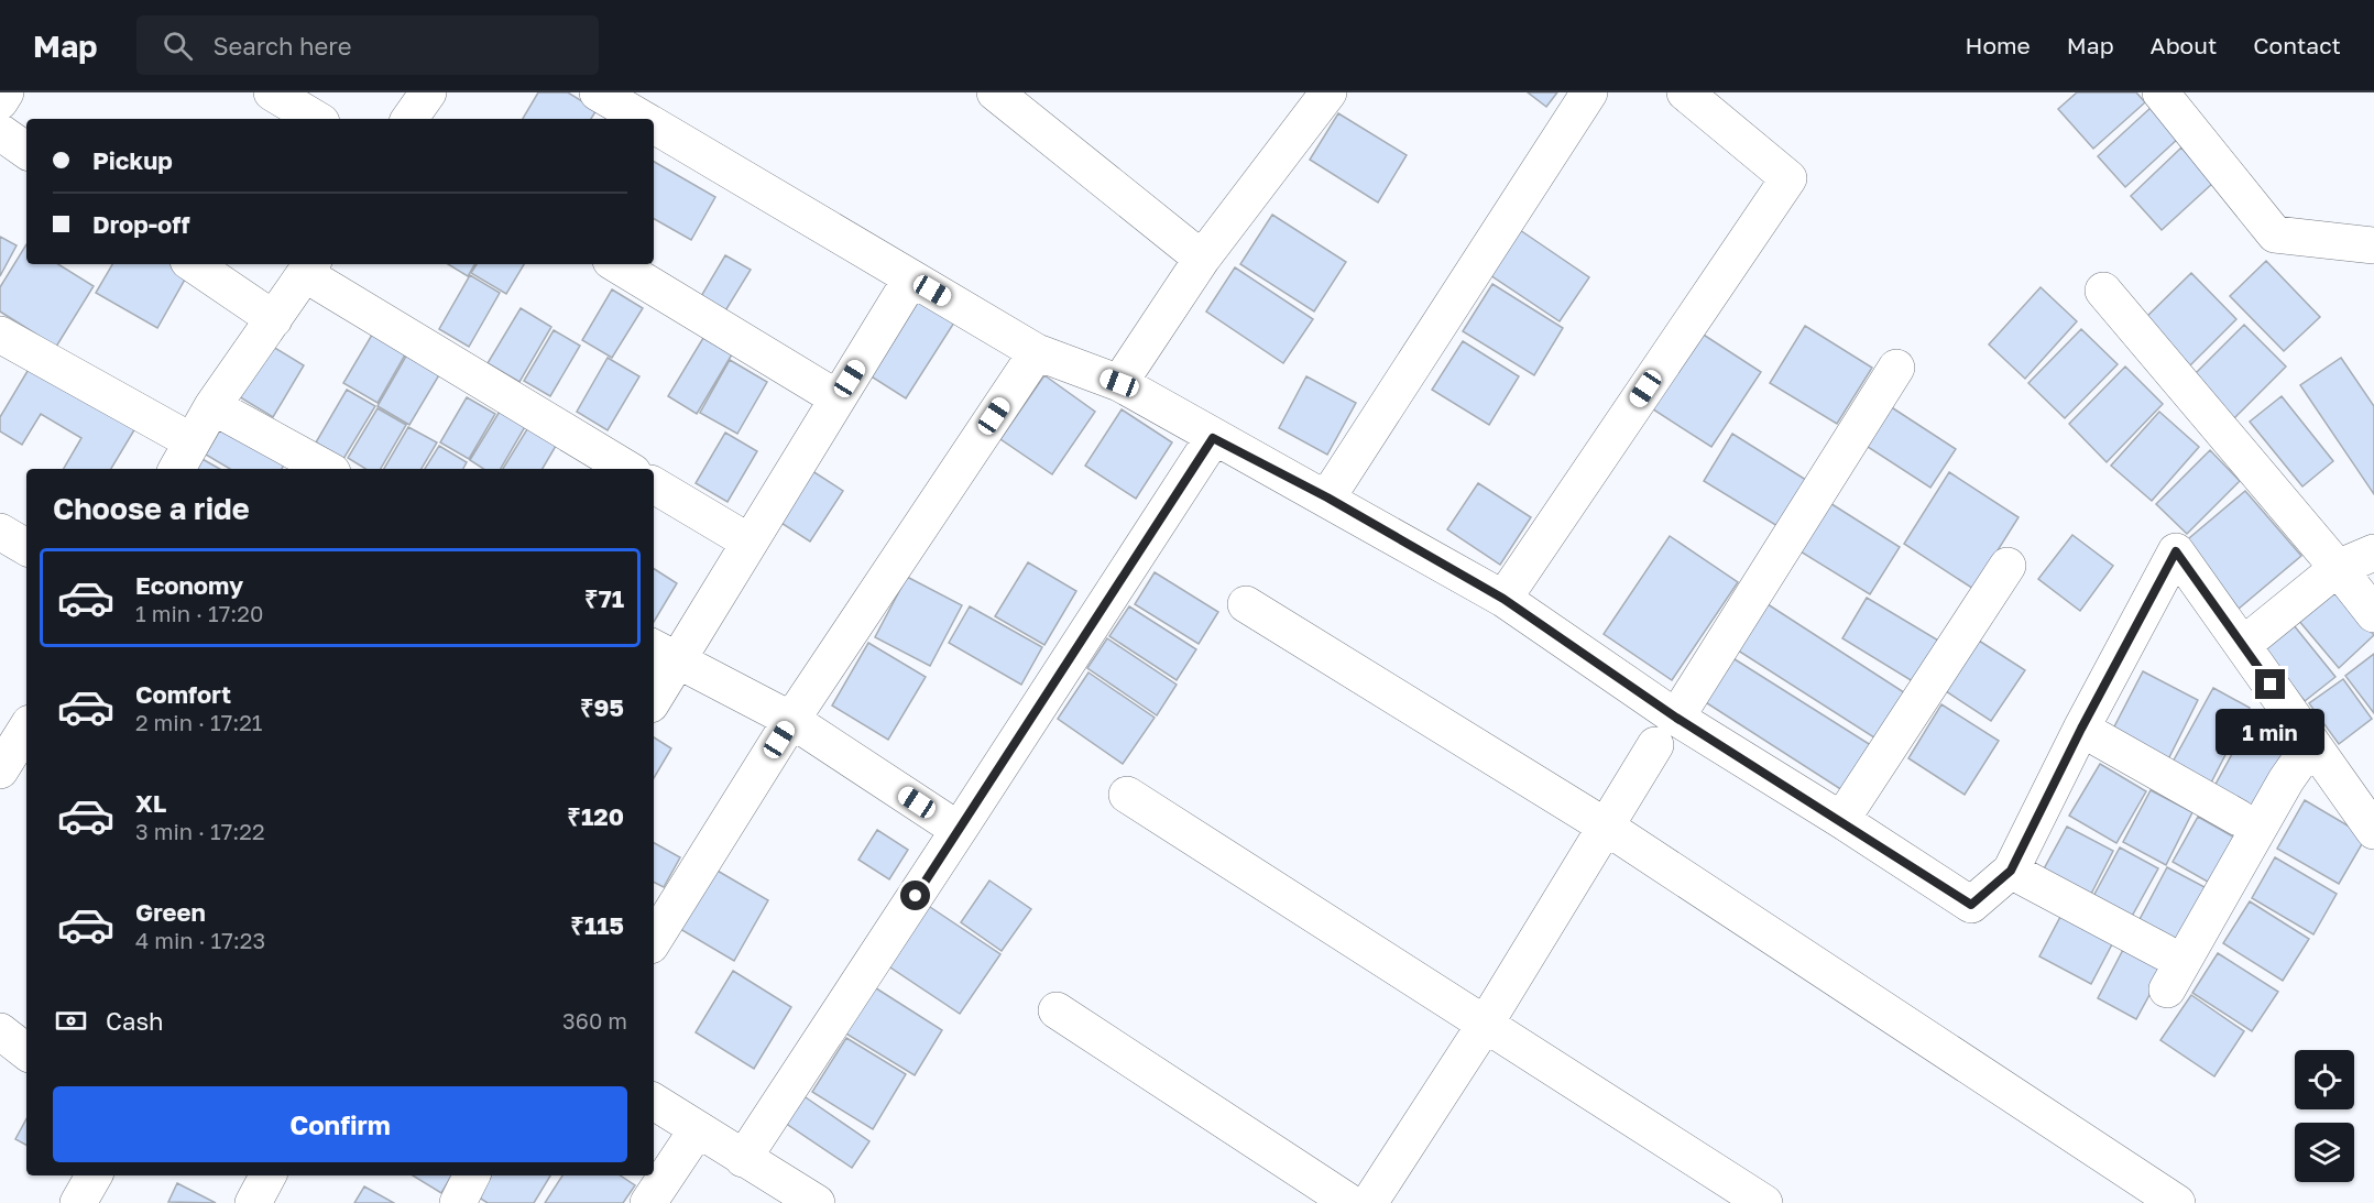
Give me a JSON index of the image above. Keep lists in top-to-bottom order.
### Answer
{
  "page": {
    "header": "Map",
    "search": "Search here",
    "nav": [
      "Home",
      "Map",
      "About",
      "Contact"
    ],
    "banner": ["Pickup", "Drop-off"],
    "heading": "Choose a ride",
    "list": [
      {
        "name": "Economy",
        "note": "1 min · 17:20",
        "value": "₹71"
      },
      {
        "name": "Comfort",
        "note": "2 min · 17:21",
        "value": "₹95"
      },
      {
        "name": "XL",
        "note": "3 min · 17:22",
        "value": "₹120"
      },
      {
        "name": "Green",
        "note": "4 min · 17:23",
        "value": "₹115"
      }
    ],
    "bubble": "1 min",
    "pay": ["Cash", "360 m"],
    "buttons": "Confirm"
  }
}
